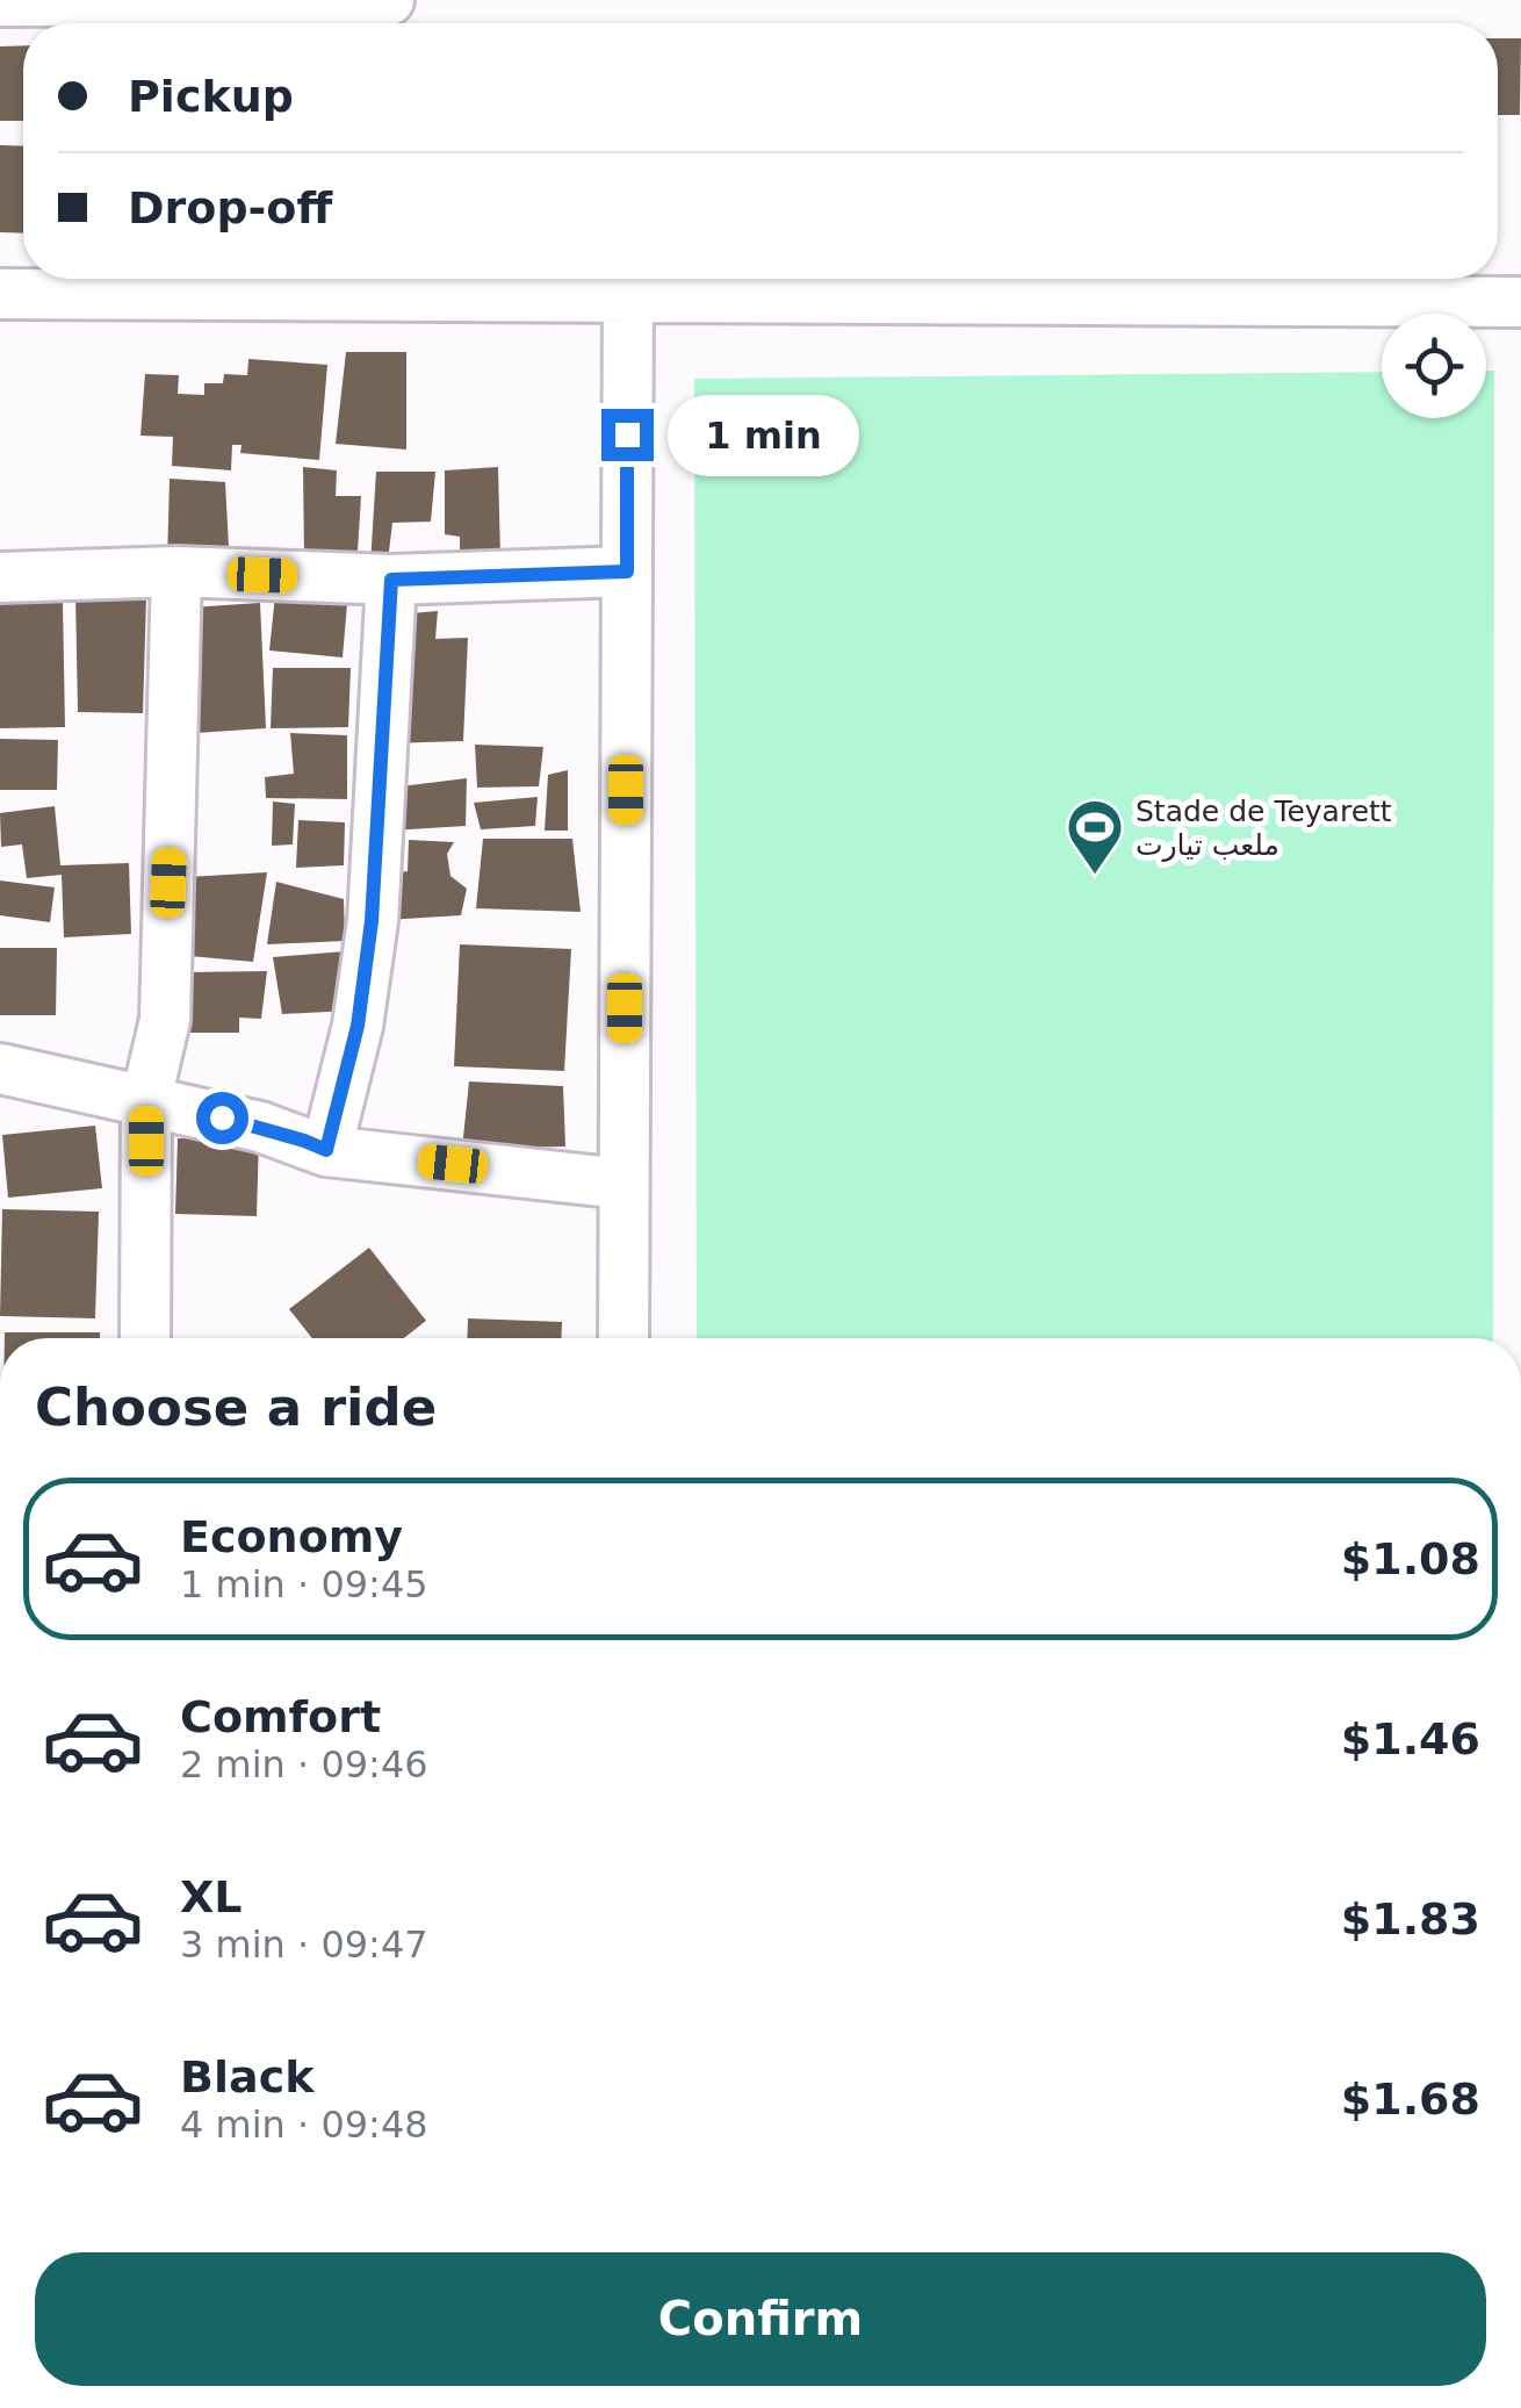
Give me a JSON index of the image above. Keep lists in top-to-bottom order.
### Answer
{
  "places": {
    "sports": ["Stade de Teyarett ملعب تيارت"]
  },
  "page": {
    "banner": ["Pickup", "Drop-off"],
    "bubble": "1 min",
    "heading": "Choose a ride",
    "list": [
      {
        "name": "Economy",
        "note": "1 min · 09:45",
        "value": "$1.08"
      },
      {
        "name": "Comfort",
        "note": "2 min · 09:46",
        "value": "$1.46"
      },
      {
        "name": "XL",
        "note": "3 min · 09:47",
        "value": "$1.83"
      },
      {
        "name": "Black",
        "note": "4 min · 09:48",
        "value": "$1.68"
      }
    ],
    "buttons": "Confirm"
  }
}
